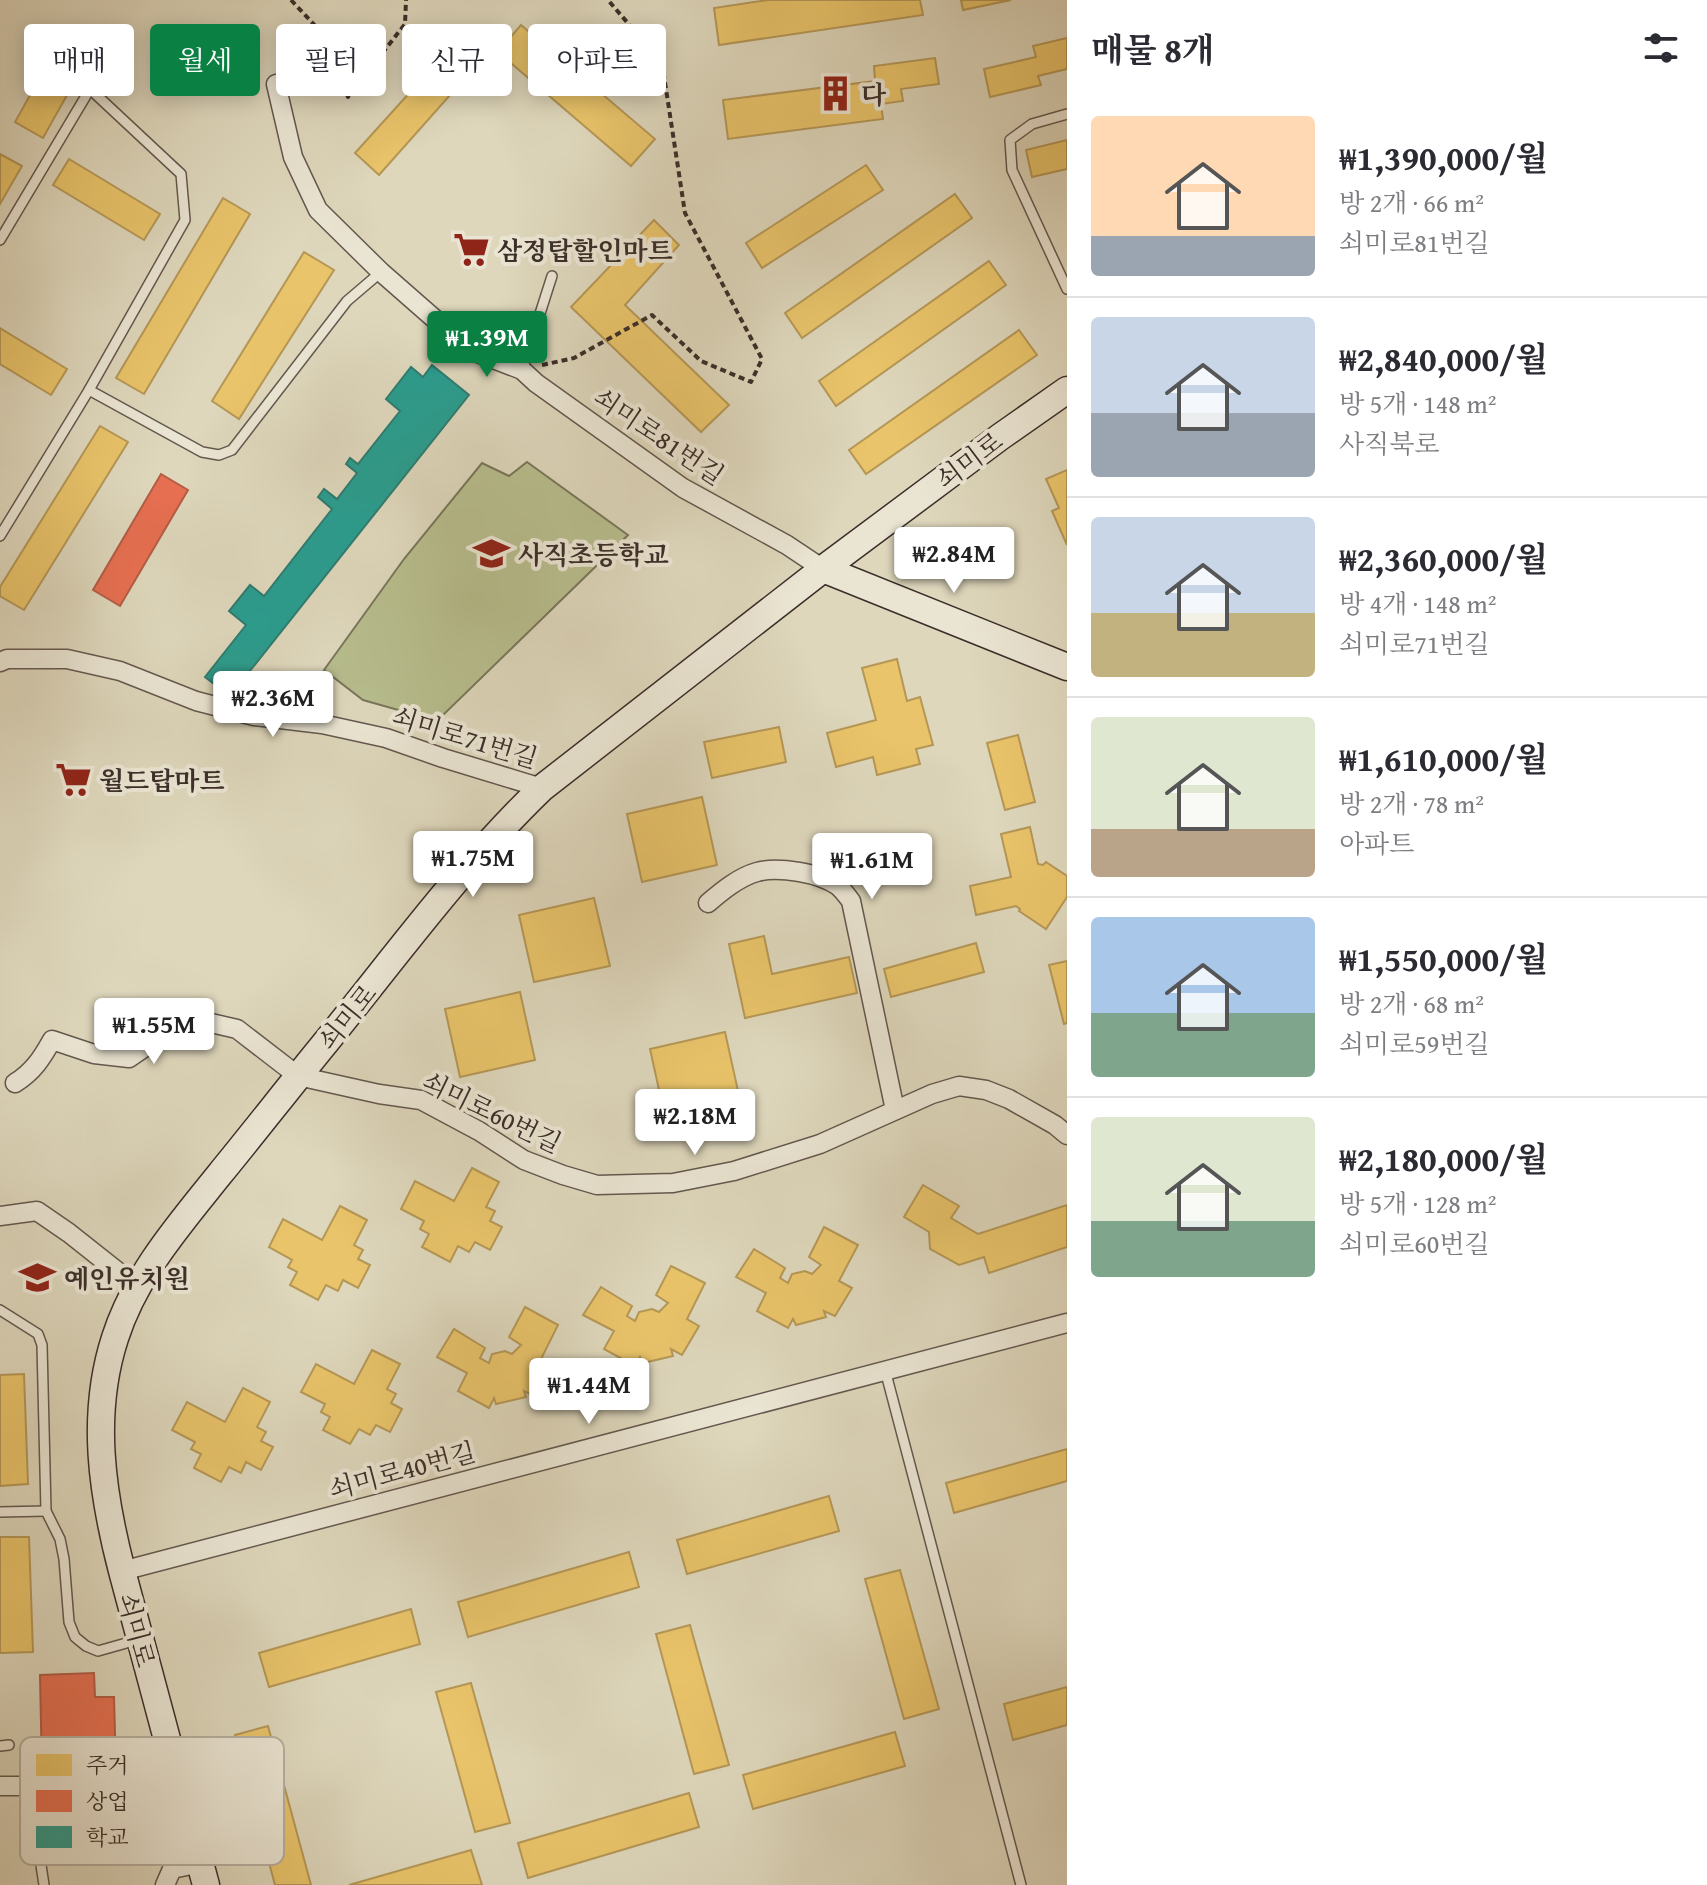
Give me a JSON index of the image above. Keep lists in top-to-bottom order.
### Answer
{
  "streets": {
    "main road": ["쇠미로"],
    "street": [
      "쇠미로81번길",
      "쇠미로71번길",
      "쇠미로60번길",
      "쇠미로40번길"
    ]
  },
  "crossings": [
    ["쇠미로81번길", "쇠미로"],
    ["쇠미로", "쇠미로71번길"],
    ["쇠미로", "쇠미로60번길"],
    ["쇠미로", "쇠미로40번길"]
  ],
  "places": {
    "building": ["다"],
    "supermarket": ["삼정탑할인마트", "월드탑마트"],
    "school or university": ["사직초등학교", "예인유치원"]
  },
  "legend": ["주거", "상업", "학교"],
  "page": {
    "heading": "매물 8개",
    "chip": [
      "매매",
      "월세",
      "필터",
      "신규",
      "아파트"
    ],
    "list": [
      {
        "name": "₩1,390,000/월",
        "note": "방 2개 · 66 m² · 쇠미로81번길"
      },
      {
        "name": "₩2,840,000/월",
        "note": "방 5개 · 148 m² · 사직북로"
      },
      {
        "name": "₩2,360,000/월",
        "note": "방 4개 · 148 m² · 쇠미로71번길"
      },
      {
        "name": "₩1,610,000/월",
        "note": "방 2개 · 78 m² · 아파트"
      },
      {
        "name": "₩1,550,000/월",
        "note": "방 2개 · 68 m² · 쇠미로59번길"
      },
      {
        "name": "₩2,180,000/월",
        "note": "방 5개 · 128 m² · 쇠미로60번길"
      }
    ],
    "price": [
      "₩1.39M",
      "₩2.84M",
      "₩2.36M",
      "₩1.75M",
      "₩1.61M",
      "₩1.55M",
      "₩2.18M",
      "₩1.44M"
    ]
  }
}
